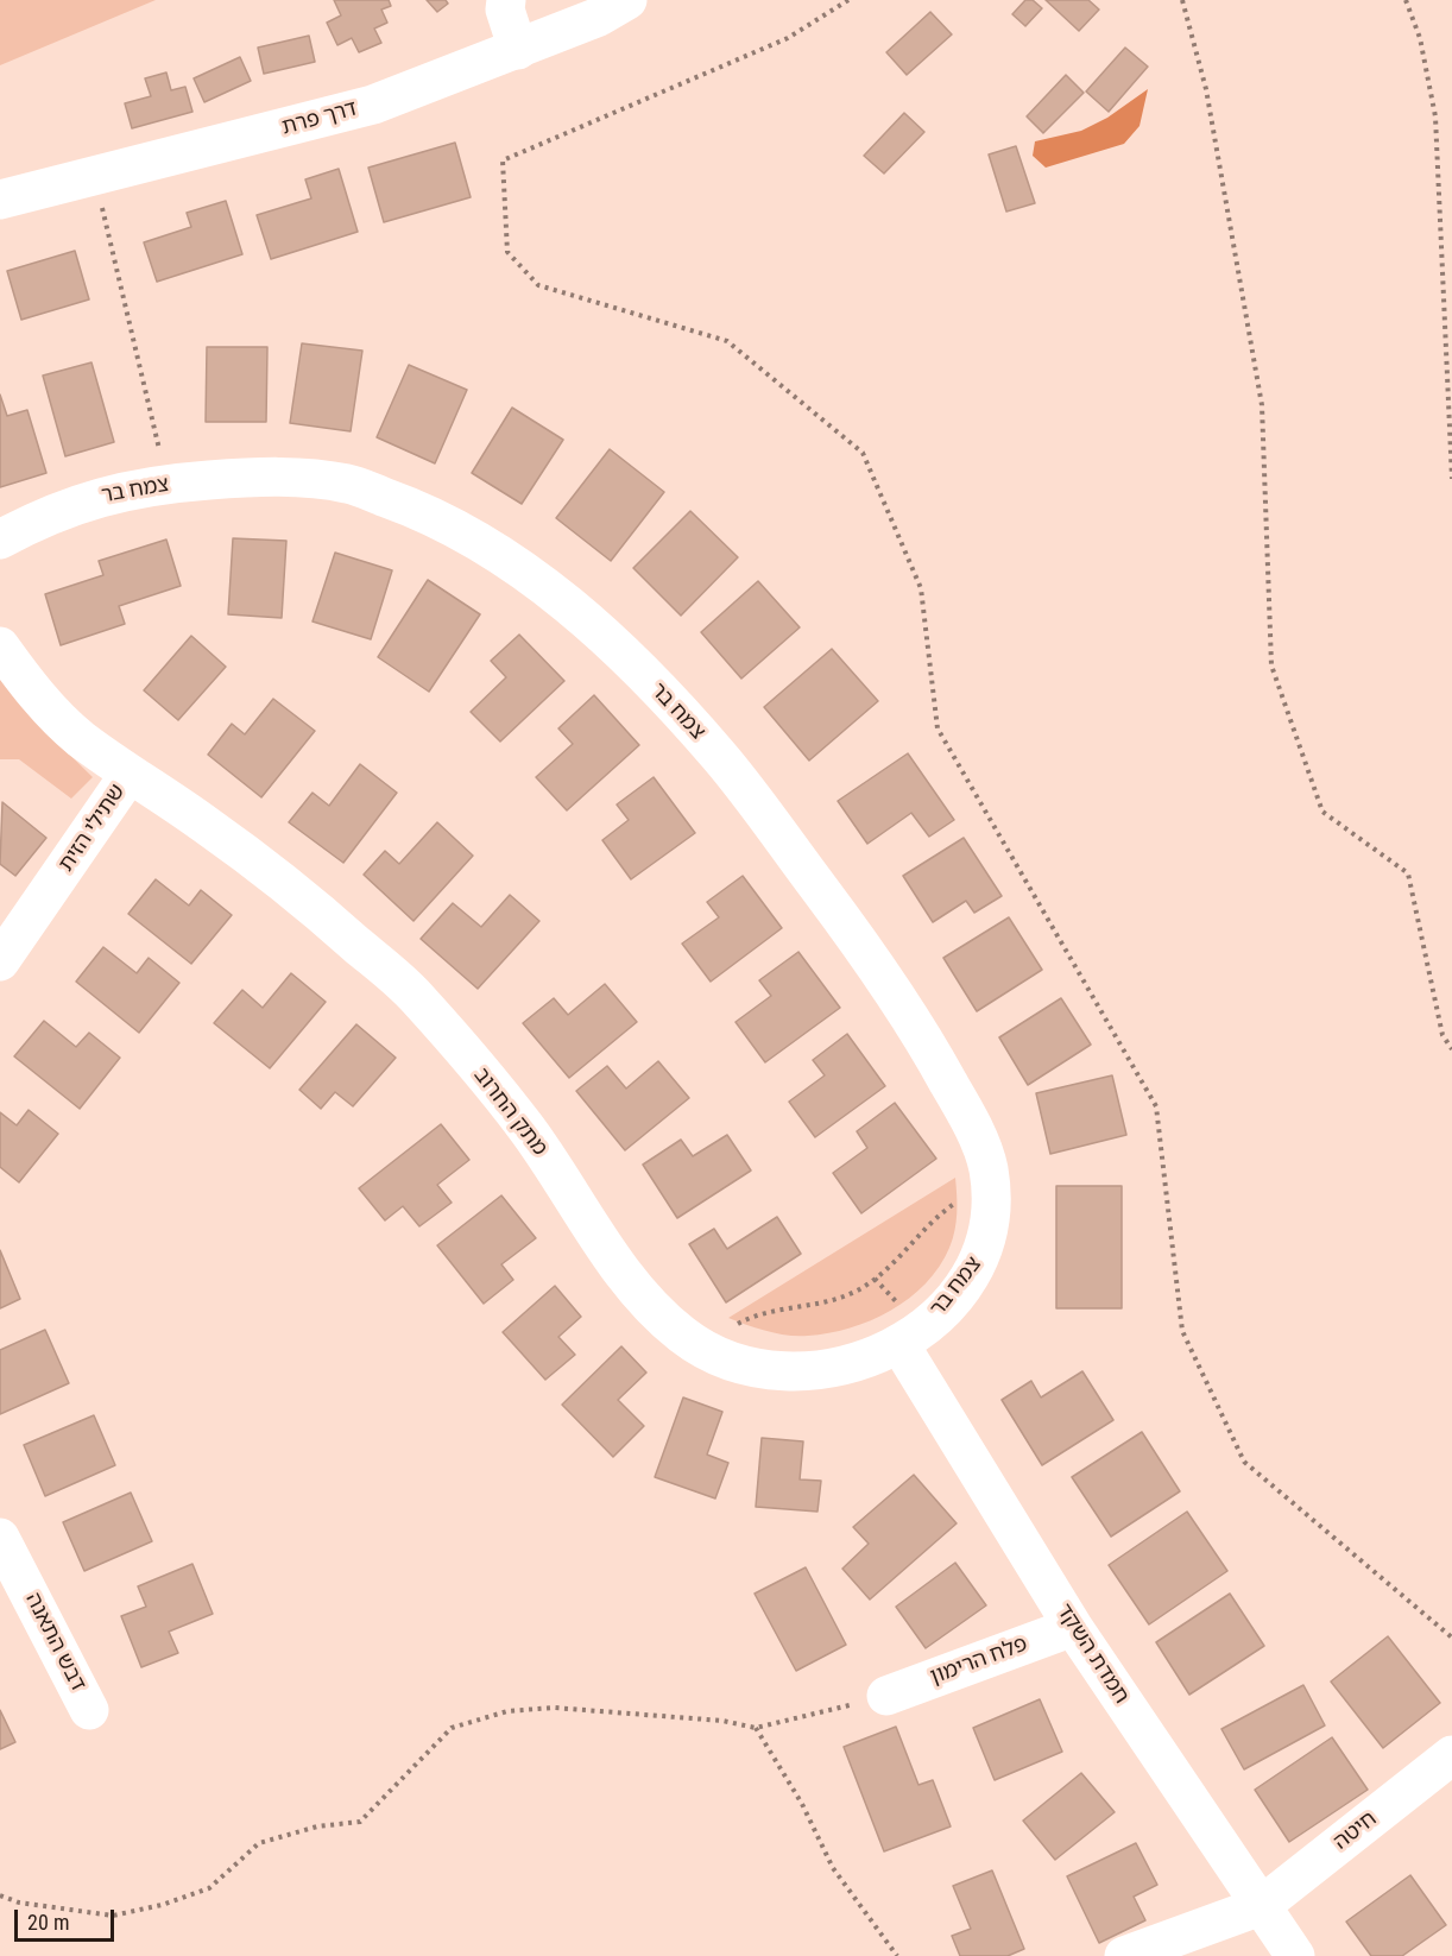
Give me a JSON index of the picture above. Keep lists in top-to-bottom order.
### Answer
{
  "streets": {
    "street": [
      "דרך פרת",
      "צמח בר",
      "שתילי הזית",
      "מתק החרוב",
      "דבש התאנה",
      "חמדת השקד",
      "פלח הרימון",
      "חיטה"
    ]
  },
  "crossings": [
    ["צמח בר", "מתק החרוב"],
    ["צמח בר", "חמדת השקד"],
    ["שתילי הזית", "מתק החרוב"],
    ["מתק החרוב", "חמדת השקד"],
    ["חמדת השקד", "פלח הרימון"],
    ["חמדת השקד", "חיטה"]
  ],
  "scale_bar": "20 m"
}
